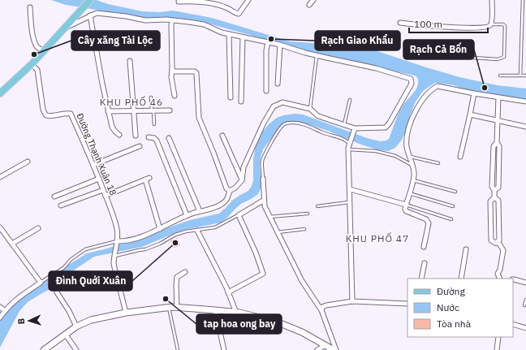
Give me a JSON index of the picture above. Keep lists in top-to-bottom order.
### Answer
{
  "streets": {
    "street": ["Đường Thạnh Xuân 18"]
  },
  "districts": ["KHU PHỐ 46", "KHU PHỐ 47"],
  "places": [
    "Rạch Giao Khẩu",
    "Cây xăng Tài Lộc",
    "Rạch Cả Bốn",
    "Đình Quới Xuân",
    "tap hoa ong bay"
  ],
  "legend": ["Đường", "Nước", "Tòa nhà"],
  "scale_bar": "100 m",
  "north": "left"
}
